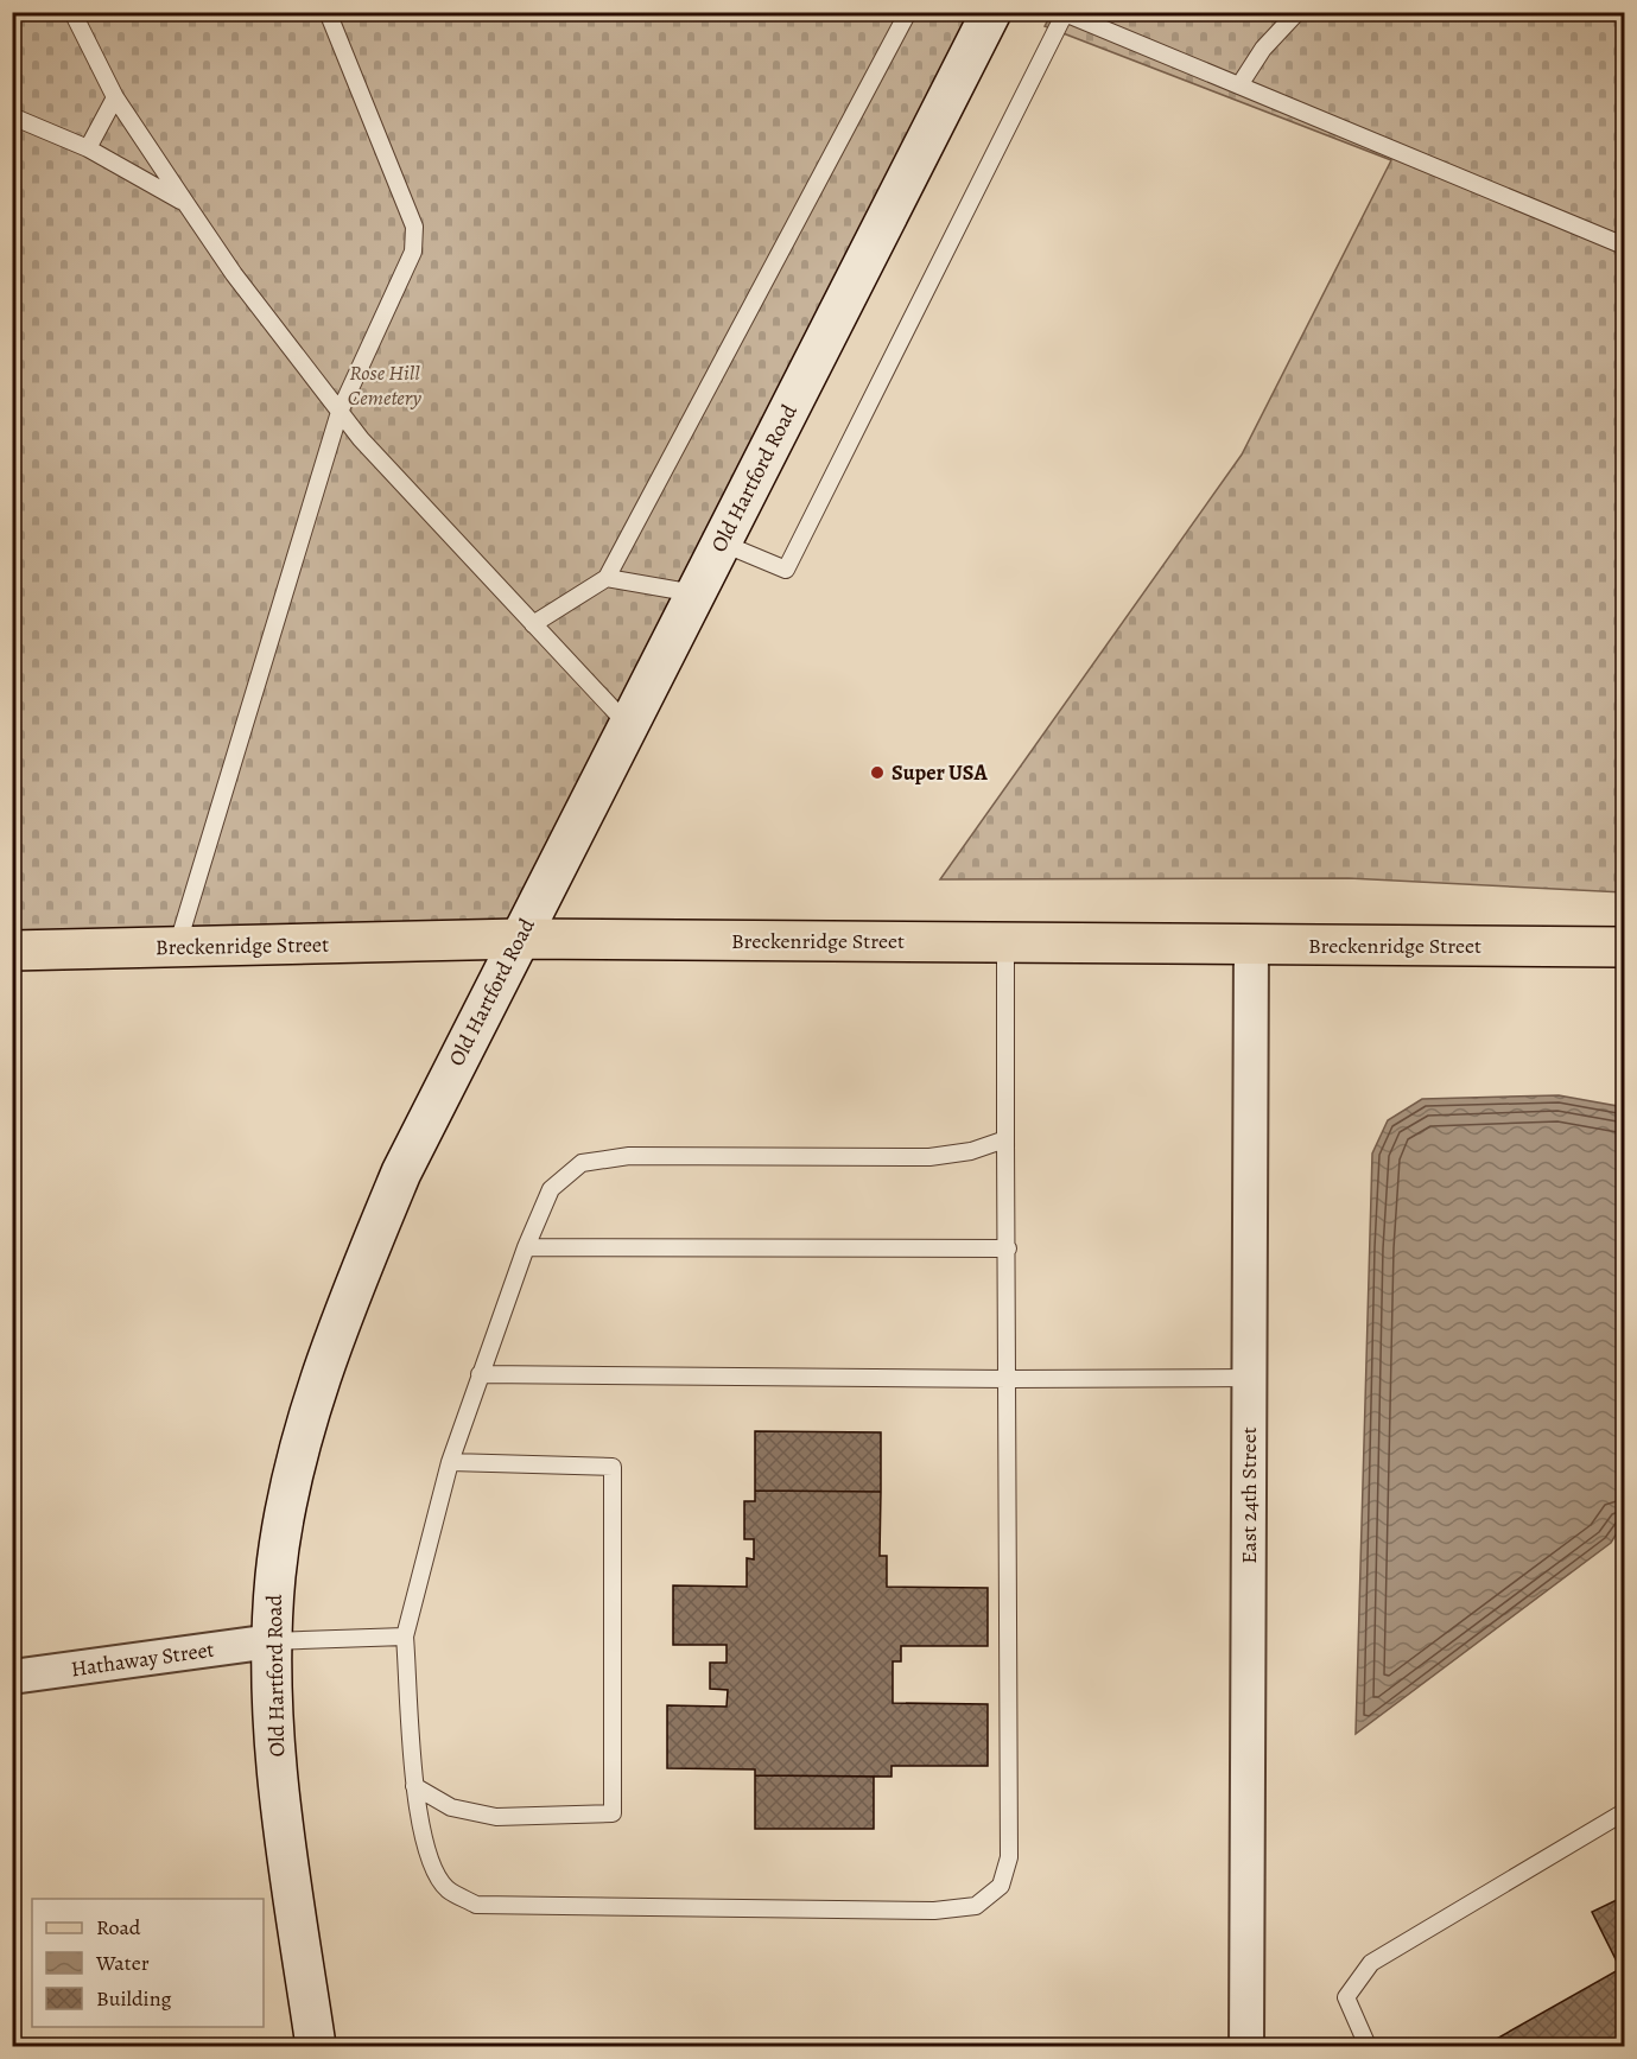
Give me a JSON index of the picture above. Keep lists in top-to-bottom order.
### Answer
{
  "streets": {
    "main road": ["Old Hartford Road", "Breckenridge Street"],
    "street": ["East 24th Street", "Hathaway Street"]
  },
  "crossings": [
    ["Old Hartford Road", "Breckenridge Street"],
    ["Old Hartford Road", "Hathaway Street"],
    ["Breckenridge Street", "East 24th Street"]
  ],
  "parks": ["Rose Hill Cemetery"],
  "places": ["Super USA"],
  "legend": ["Road", "Water", "Building"]
}
